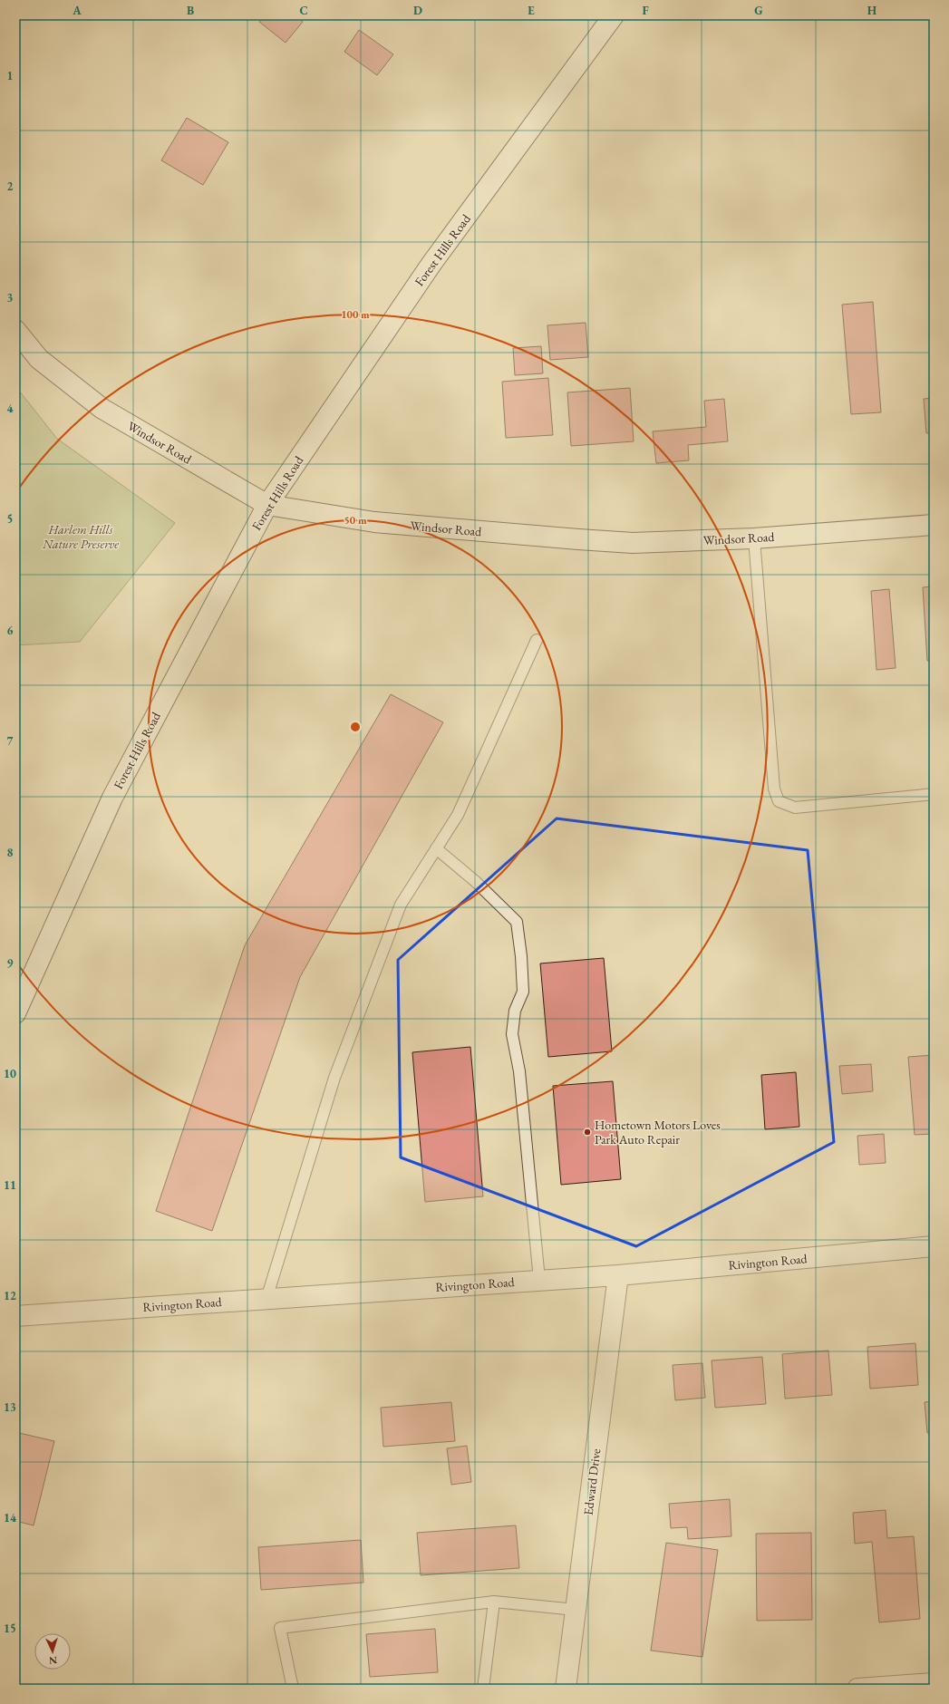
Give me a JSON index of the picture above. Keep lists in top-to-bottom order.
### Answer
{
  "streets": {
    "street": [
      "Forest Hills Road",
      "Windsor Road",
      "Rivington Road",
      "Edward Drive"
    ]
  },
  "crossings": [
    ["Forest Hills Road", "Windsor Road"],
    ["Rivington Road", "Edward Drive"]
  ],
  "parks": ["Harlem Hills Nature Preserve"],
  "places": ["Hometown Motors Loves Park Auto Repair"],
  "north": "bottom",
  "grid": {
    "columns": [
      "A",
      "B",
      "C",
      "D",
      "E",
      "F",
      "G",
      "H"
    ],
    "rows": [
      "1",
      "2",
      "3",
      "4",
      "5",
      "6",
      "7",
      "8",
      "9",
      "10",
      "11",
      "12",
      "13",
      "14",
      "15"
    ]
  },
  "rings": ["100 m", "50 m"]
}
